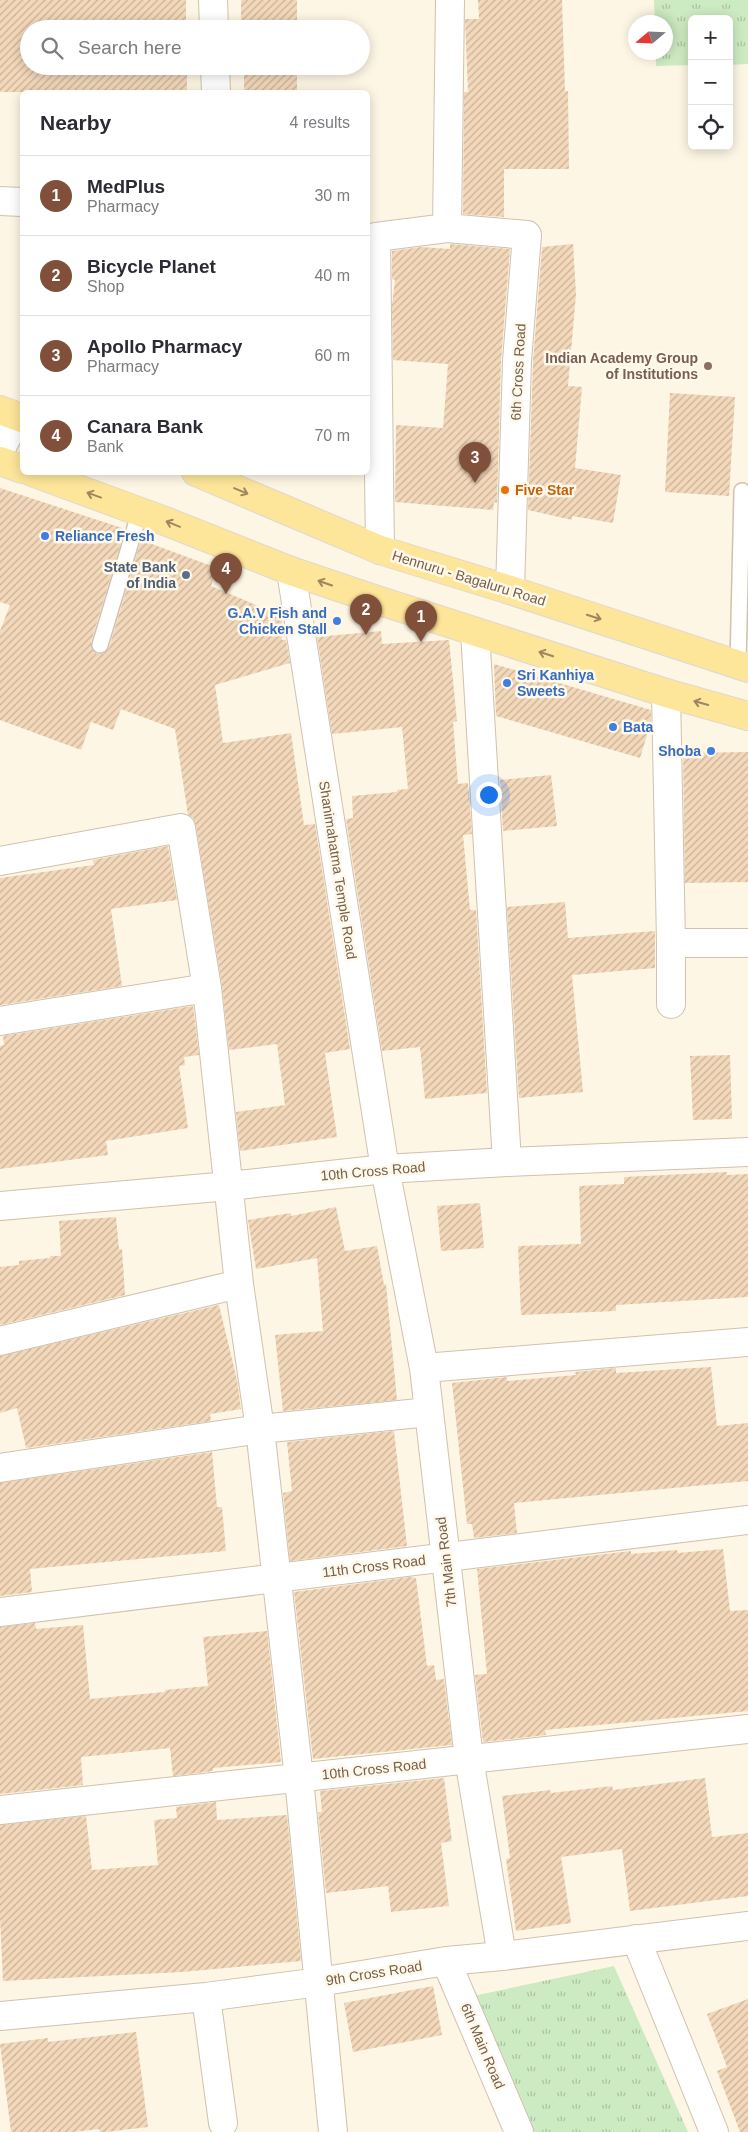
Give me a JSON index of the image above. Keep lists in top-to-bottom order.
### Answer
{
  "streets": {
    "main road": ["Hennuru - Bagaluru Road"],
    "street": [
      "6th Cross Road",
      "Shanimahatma Temple Road",
      "10th Cross Road",
      "7th Main Road",
      "11th Cross Road",
      "9th Cross Road",
      "6th Main Road"
    ]
  },
  "crossings": [
    ["6th Cross Road", "Hennuru - Bagaluru Road"],
    ["Shanimahatma Temple Road", "10th Cross Road"],
    ["Shanimahatma Temple Road", "7th Main Road"],
    ["10th Cross Road", "7th Main Road"],
    ["7th Main Road", "11th Cross Road"],
    ["7th Main Road", "9th Cross Road"],
    ["9th Cross Road", "6th Main Road"]
  ],
  "places": [
    "Indian Academy Group of Institutions",
    "Five Star",
    "Reliance Fresh",
    "State Bank of India",
    "G.A.V Fish and Chicken Stall",
    "Sri Kanhiya Sweets",
    "Bata",
    "Shoba"
  ],
  "north": "left",
  "page": {
    "map_buttons": ["+", "−"],
    "search": "Search here",
    "heading": ["Nearby", "4 results"],
    "list": [
      {
        "mark": "1",
        "name": "MedPlus",
        "note": "Pharmacy",
        "value": "30 m"
      },
      {
        "mark": "2",
        "name": "Bicycle Planet",
        "note": "Shop",
        "value": "40 m"
      },
      {
        "mark": "3",
        "name": "Apollo Pharmacy",
        "note": "Pharmacy",
        "value": "60 m"
      },
      {
        "mark": "4",
        "name": "Canara Bank",
        "note": "Bank",
        "value": "70 m"
      }
    ],
    "pins": [
      "3",
      "4",
      "2",
      "1"
    ]
  }
}
